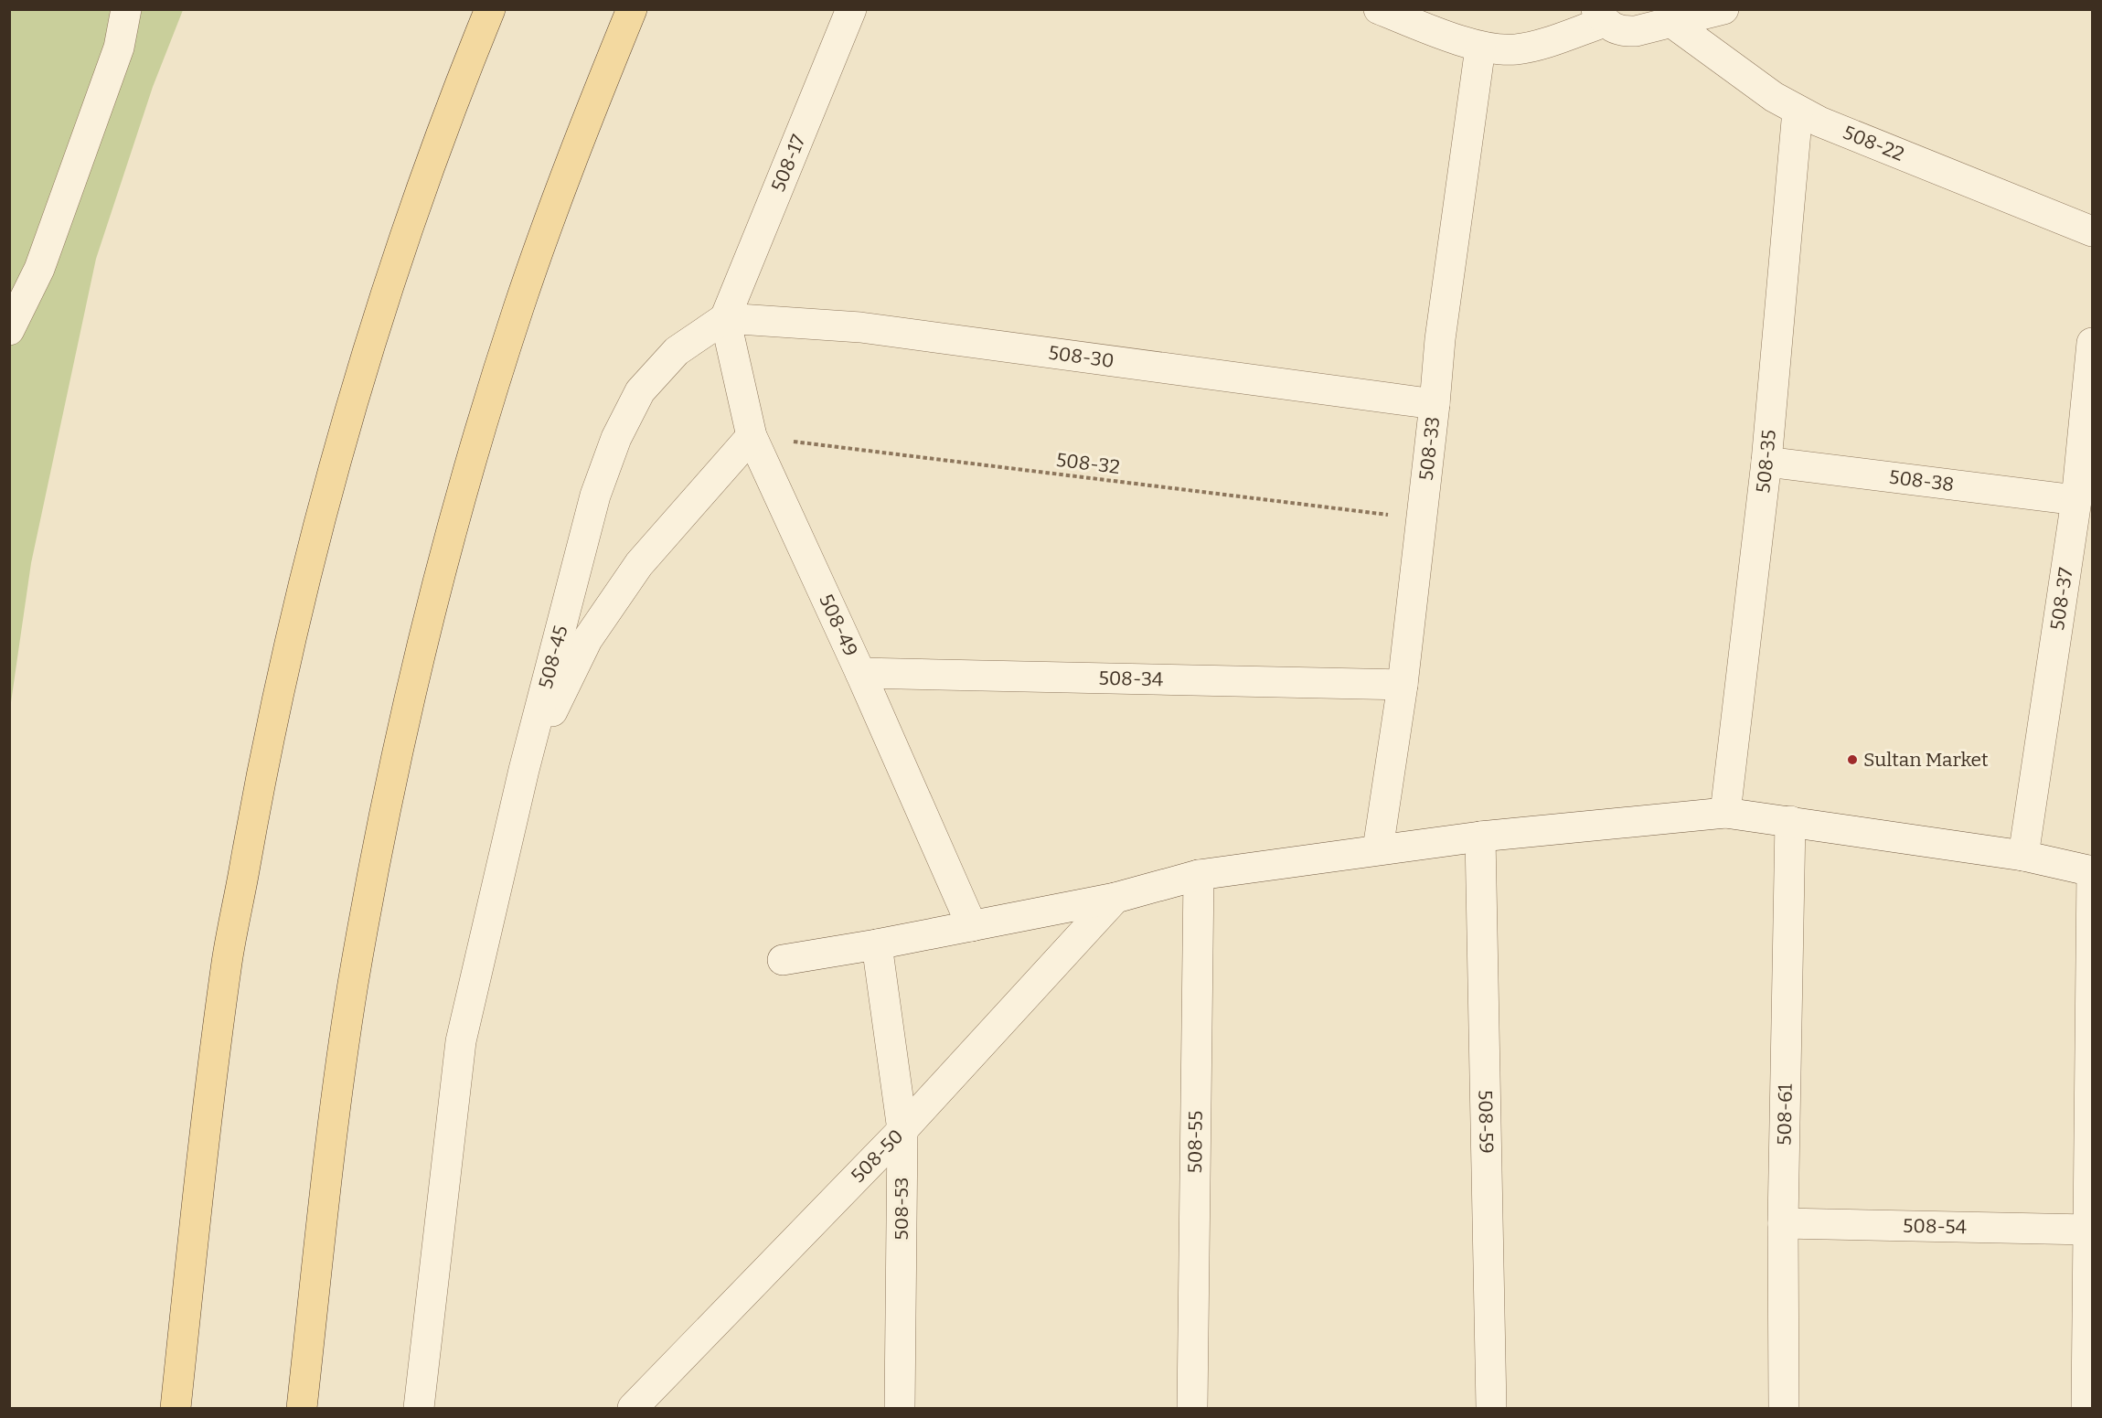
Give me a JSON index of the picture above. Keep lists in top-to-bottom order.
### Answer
{
  "streets": {
    "street": [
      "508-22",
      "508-17",
      "508-30",
      "508-33",
      "508-35",
      "508-38",
      "508-37",
      "508-49",
      "508-45",
      "508-34",
      "508-61",
      "508-59",
      "508-55",
      "508-50",
      "508-53",
      "508-54"
    ],
    "path": ["508-32"]
  },
  "crossings": [
    ["508-22", "508-35"],
    ["508-17", "508-30"],
    ["508-17", "508-49"],
    ["508-17", "508-45"],
    ["508-30", "508-33"],
    ["508-30", "508-49"],
    ["508-30", "508-45"],
    ["508-33", "508-32"],
    ["508-33", "508-34"],
    ["508-35", "508-38"],
    ["508-32", "508-49"],
    ["508-38", "508-37"],
    ["508-49", "508-45"],
    ["508-49", "508-34"],
    ["508-61", "508-54"],
    ["508-50", "508-53"]
  ],
  "places": ["Sultan Market"]
}
